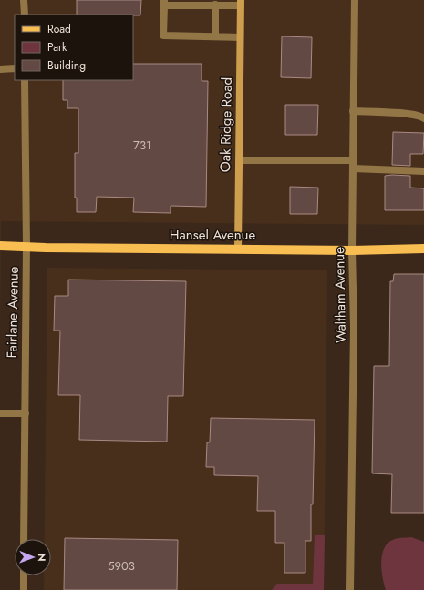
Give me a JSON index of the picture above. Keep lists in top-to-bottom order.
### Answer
{
  "streets": {
    "main road": ["Oak Ridge Road", "Hansel Avenue"],
    "street": ["Waltham Avenue", "Fairlane Avenue"]
  },
  "crossings": [
    ["Oak Ridge Road", "Hansel Avenue"],
    ["Hansel Avenue", "Waltham Avenue"],
    ["Hansel Avenue", "Fairlane Avenue"]
  ],
  "house_numbers": ["731", "5903"],
  "legend": ["Road", "Park", "Building"],
  "north": "right"
}
